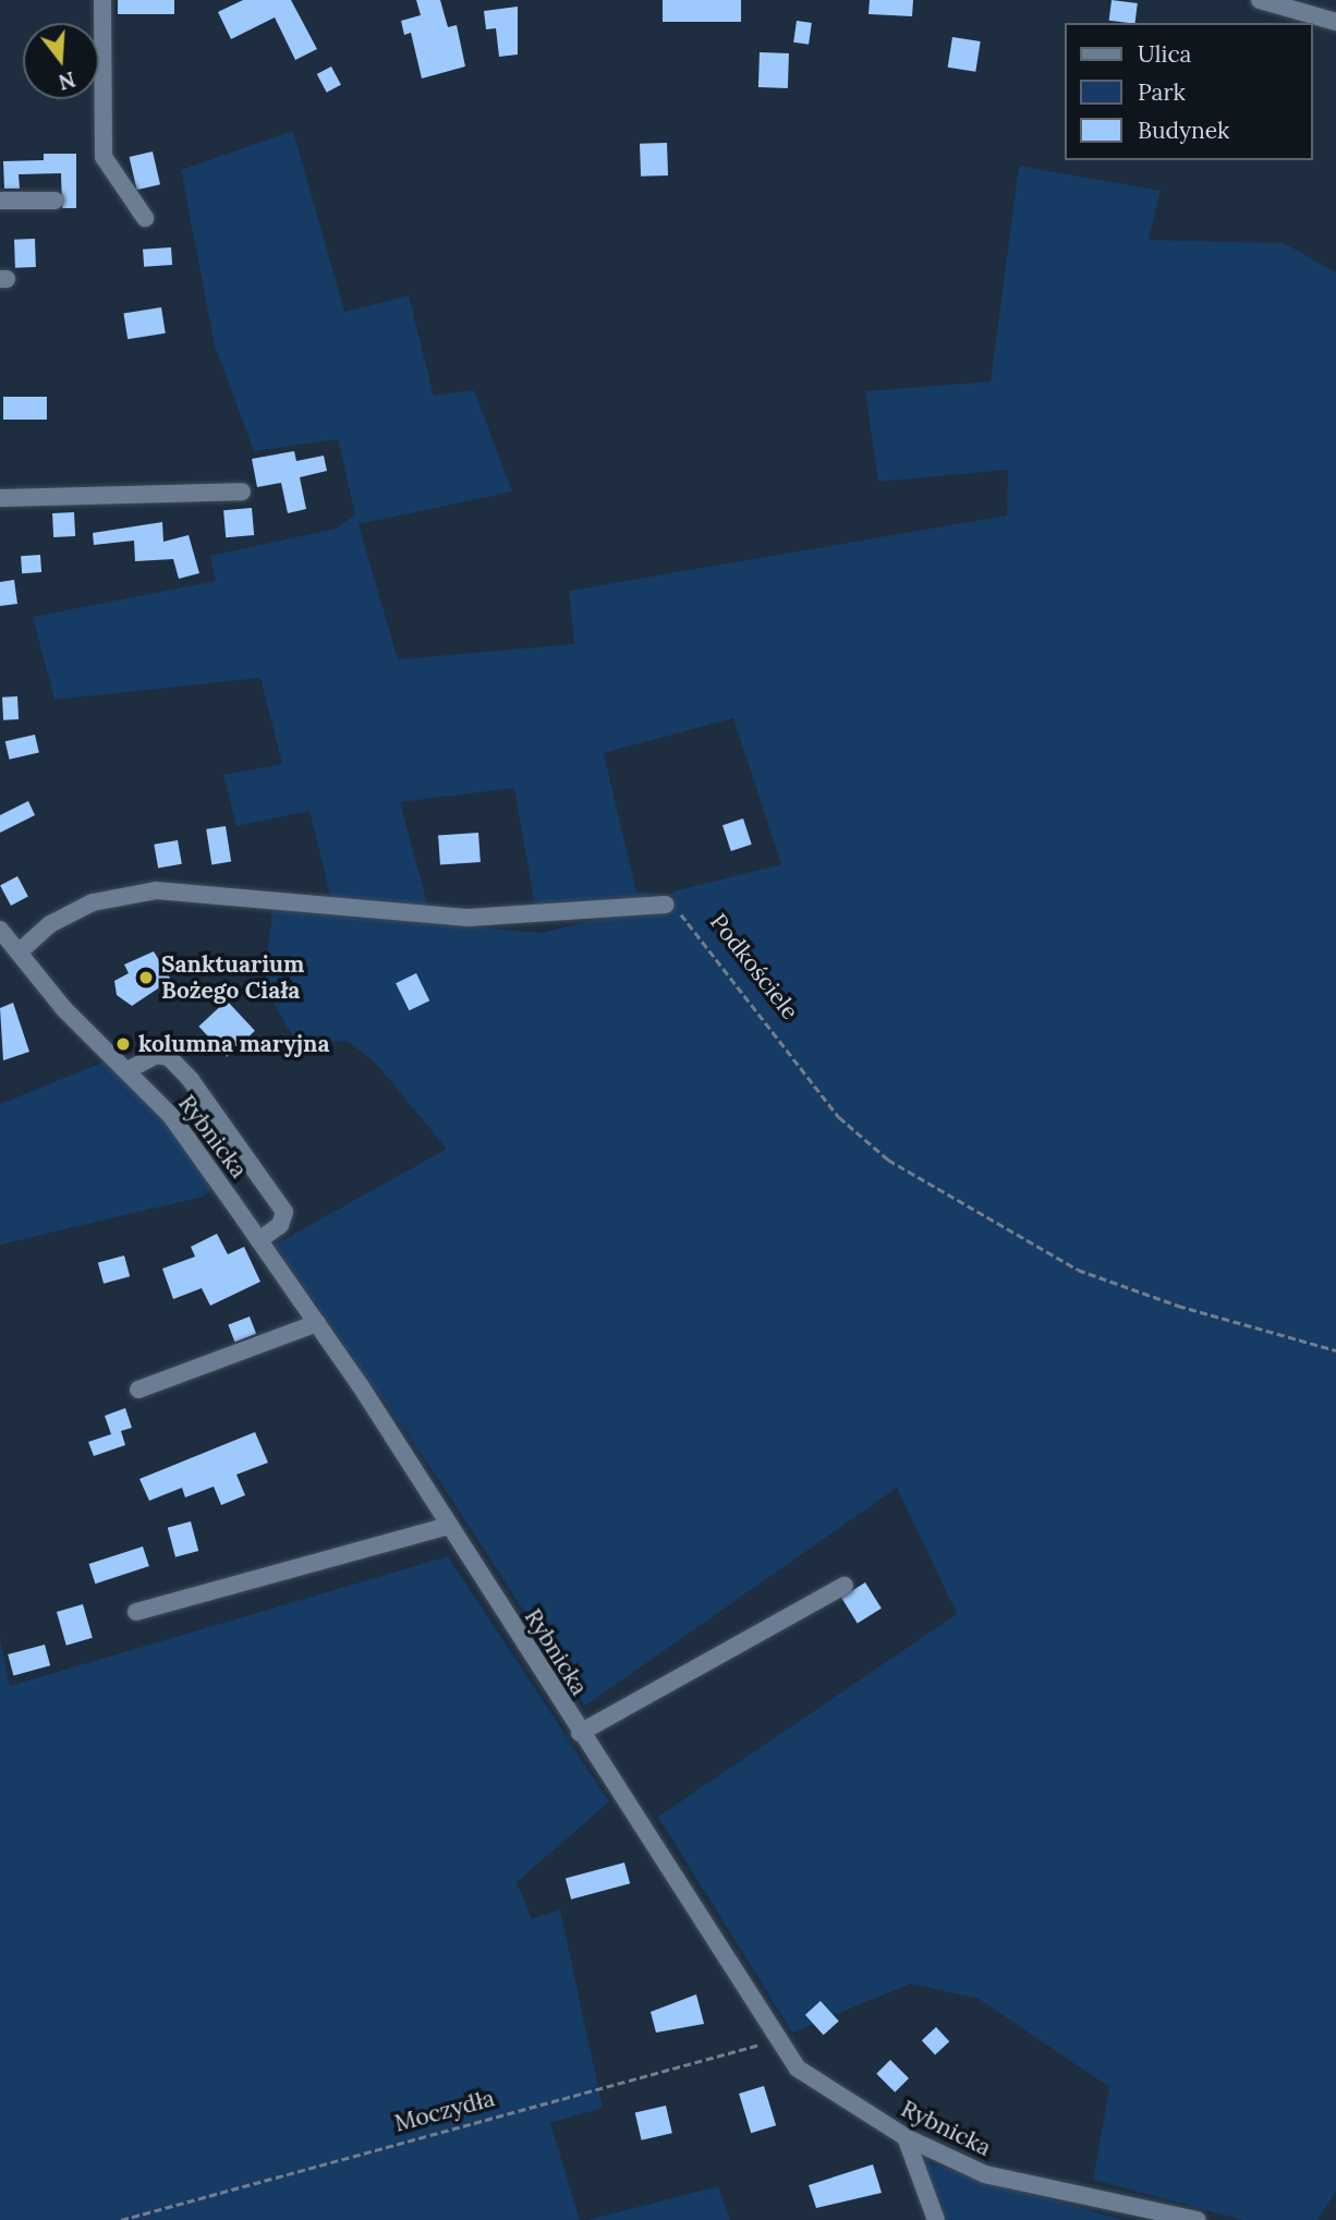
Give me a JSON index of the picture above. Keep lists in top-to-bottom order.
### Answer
{
  "streets": {
    "street": ["Rybnicka"],
    "path": ["Podkościele", "Moczydła"]
  },
  "crossings": [
    ["Rybnicka", "Moczydła"]
  ],
  "places": ["Sanktuarium Bożego Ciała", "kolumna maryjna"],
  "legend": ["Ulica", "Park", "Budynek"],
  "north": "bottom"
}
